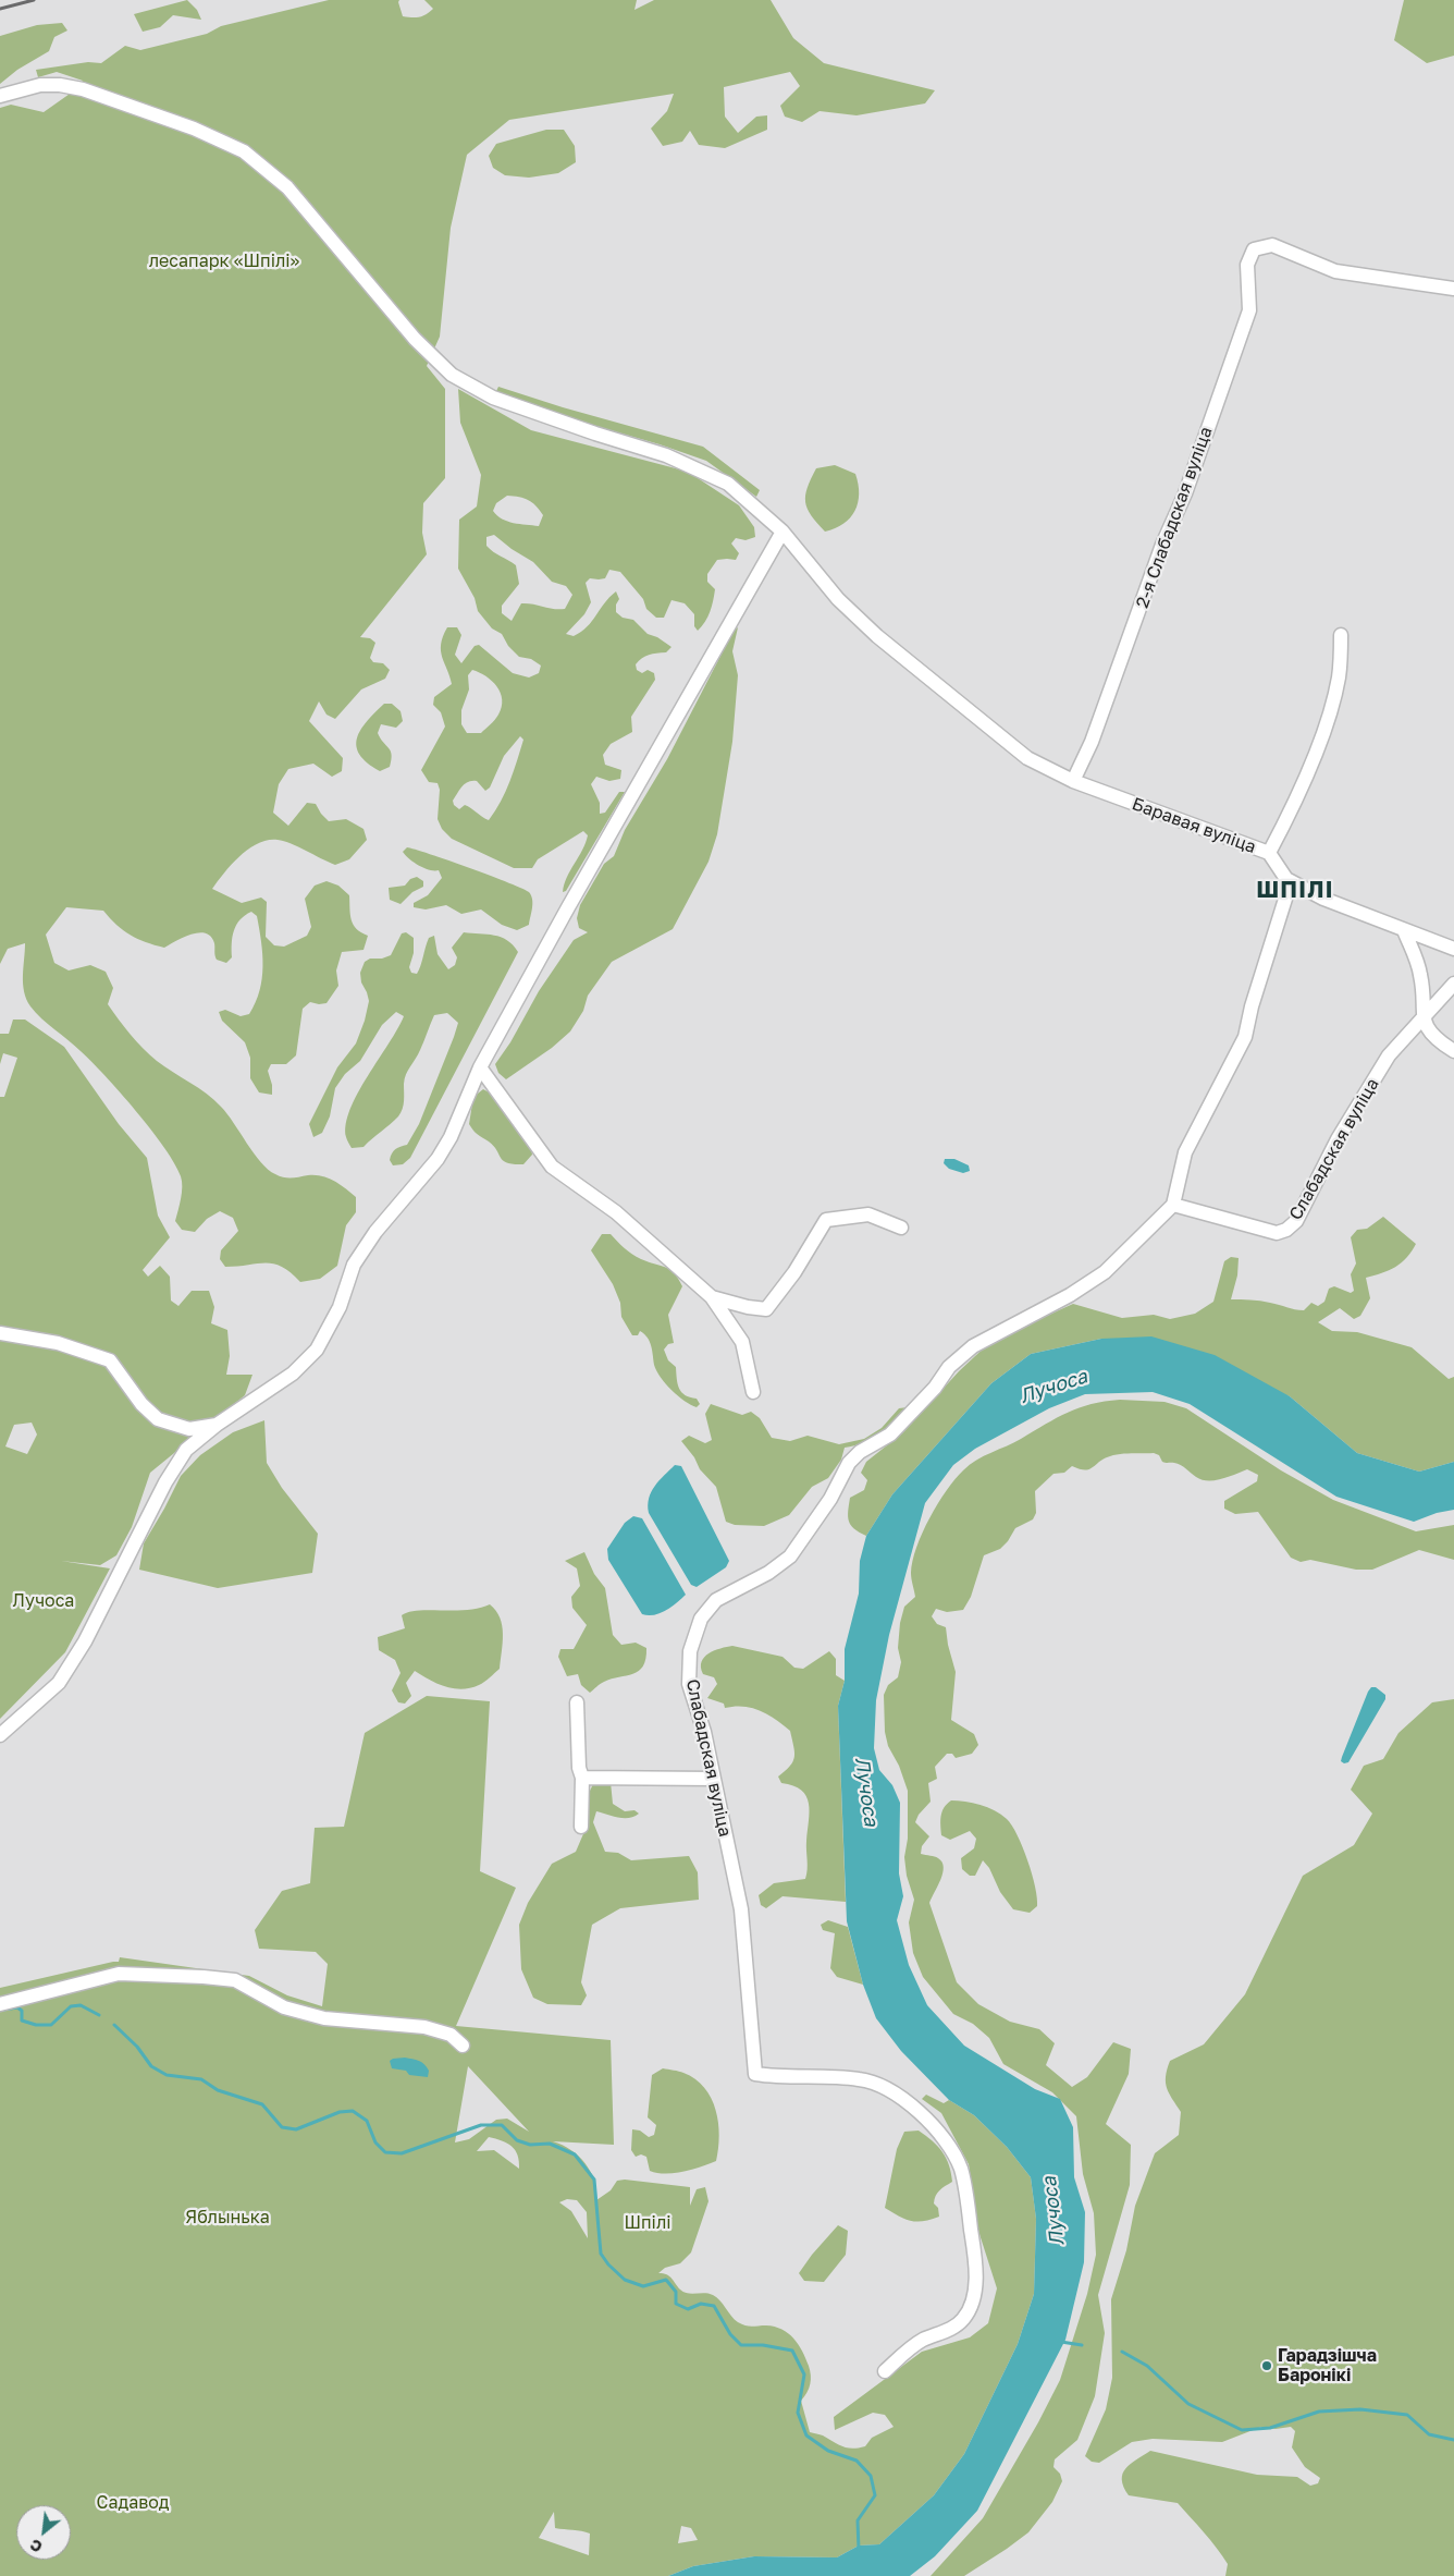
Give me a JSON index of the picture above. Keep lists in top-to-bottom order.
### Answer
{
  "streets": {
    "street": ["2-я Слабадская вуліца", "Баравая вуліца", "Слабадская вуліца"]
  },
  "crossings": [
    ["2-я Слабадская вуліца", "Баравая вуліца"]
  ],
  "districts": ["ШПІЛІ"],
  "water": ["Лучоса"],
  "parks": [
    "лесапарк «Шпілі»",
    "Лучоса",
    "Яблынька",
    "Шпілі",
    "Садавод"
  ],
  "places": ["Гарадзішча Баронікі"],
  "north": "bottom left"
}
